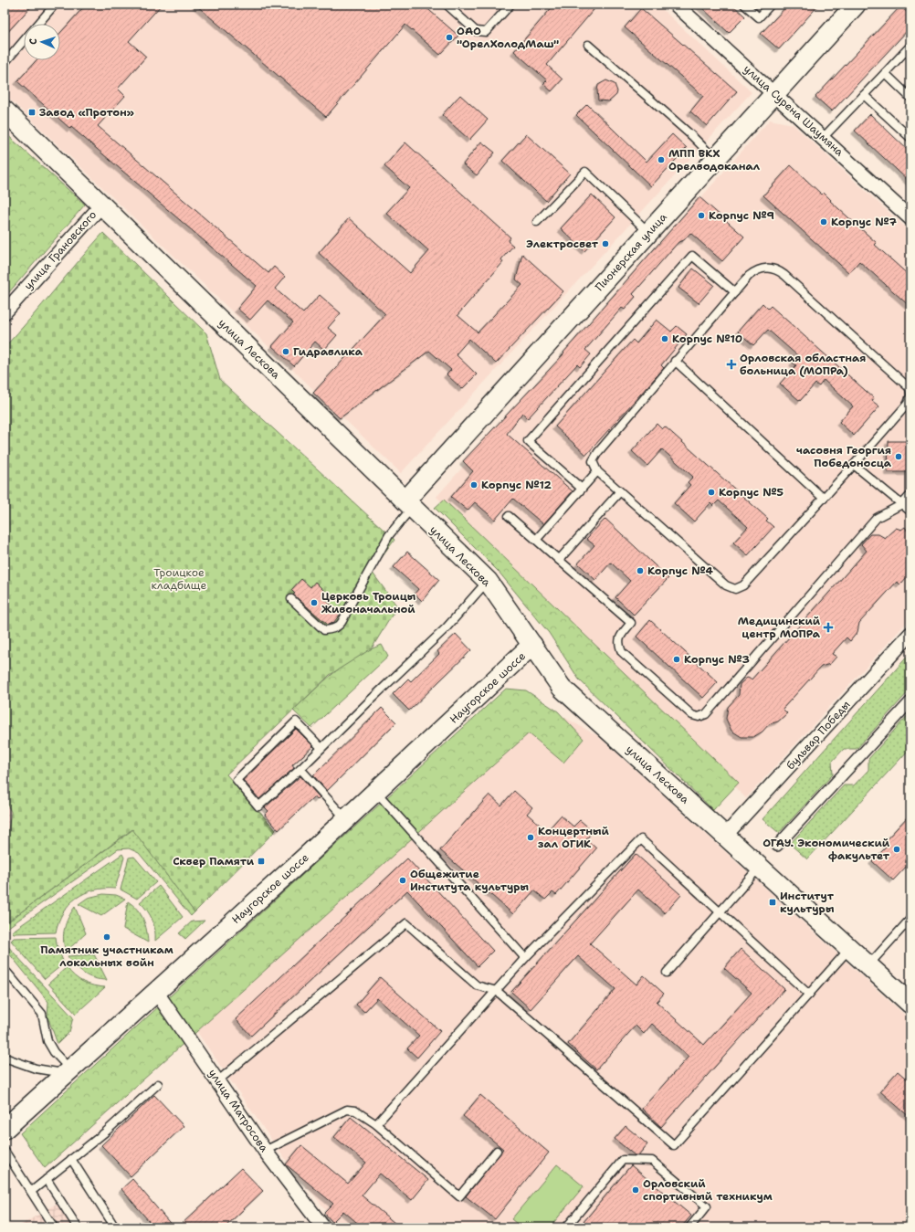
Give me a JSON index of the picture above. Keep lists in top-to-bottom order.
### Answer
{
  "streets": {
    "main road": ["Пионерская улица", "улица Лескова", "Наугорское шоссе"],
    "street": [
      "улица Сурена Шаумяна",
      "улица Грановского",
      "бульвар Победы",
      "улица Матросова"
    ]
  },
  "crossings": [
    ["улица Сурена Шаумяна", "Пионерская улица"],
    ["улица Грановского", "улица Лескова"],
    ["Пионерская улица", "улица Лескова"],
    ["улица Лескова", "Наугорское шоссе"],
    ["улица Лескова", "бульвар Победы"],
    ["Наугорское шоссе", "улица Матросова"]
  ],
  "parks": ["Троицкое кладбище"],
  "places": {
    "other": [
      "ОАО \"ОрелХолодМаш\"",
      "МПП ВКХ Орелводоканал",
      "Корпус №9",
      "Корпус №7",
      "Электросвет",
      "Корпус №10",
      "Гидравлика",
      "часовня Георгия Победоносца",
      "Корпус №12",
      "Корпус №5",
      "Корпус №4",
      "Церковь Троицы Живоначальной",
      "Корпус №3",
      "Концертный зал ОГИК",
      "ОГАУ. Экономический факультет",
      "Общежитие Института культуры",
      "Памятник участникам локальных войн",
      "Орловский спортивный техникум"
    ],
    "transit": ["Завод «Протон»", "Сквер Памяти", "Институт культуры"],
    "health": ["Орловская областная больница (МОПРа)", "Медицинский центр МОПРа"]
  },
  "north": "left"
}
